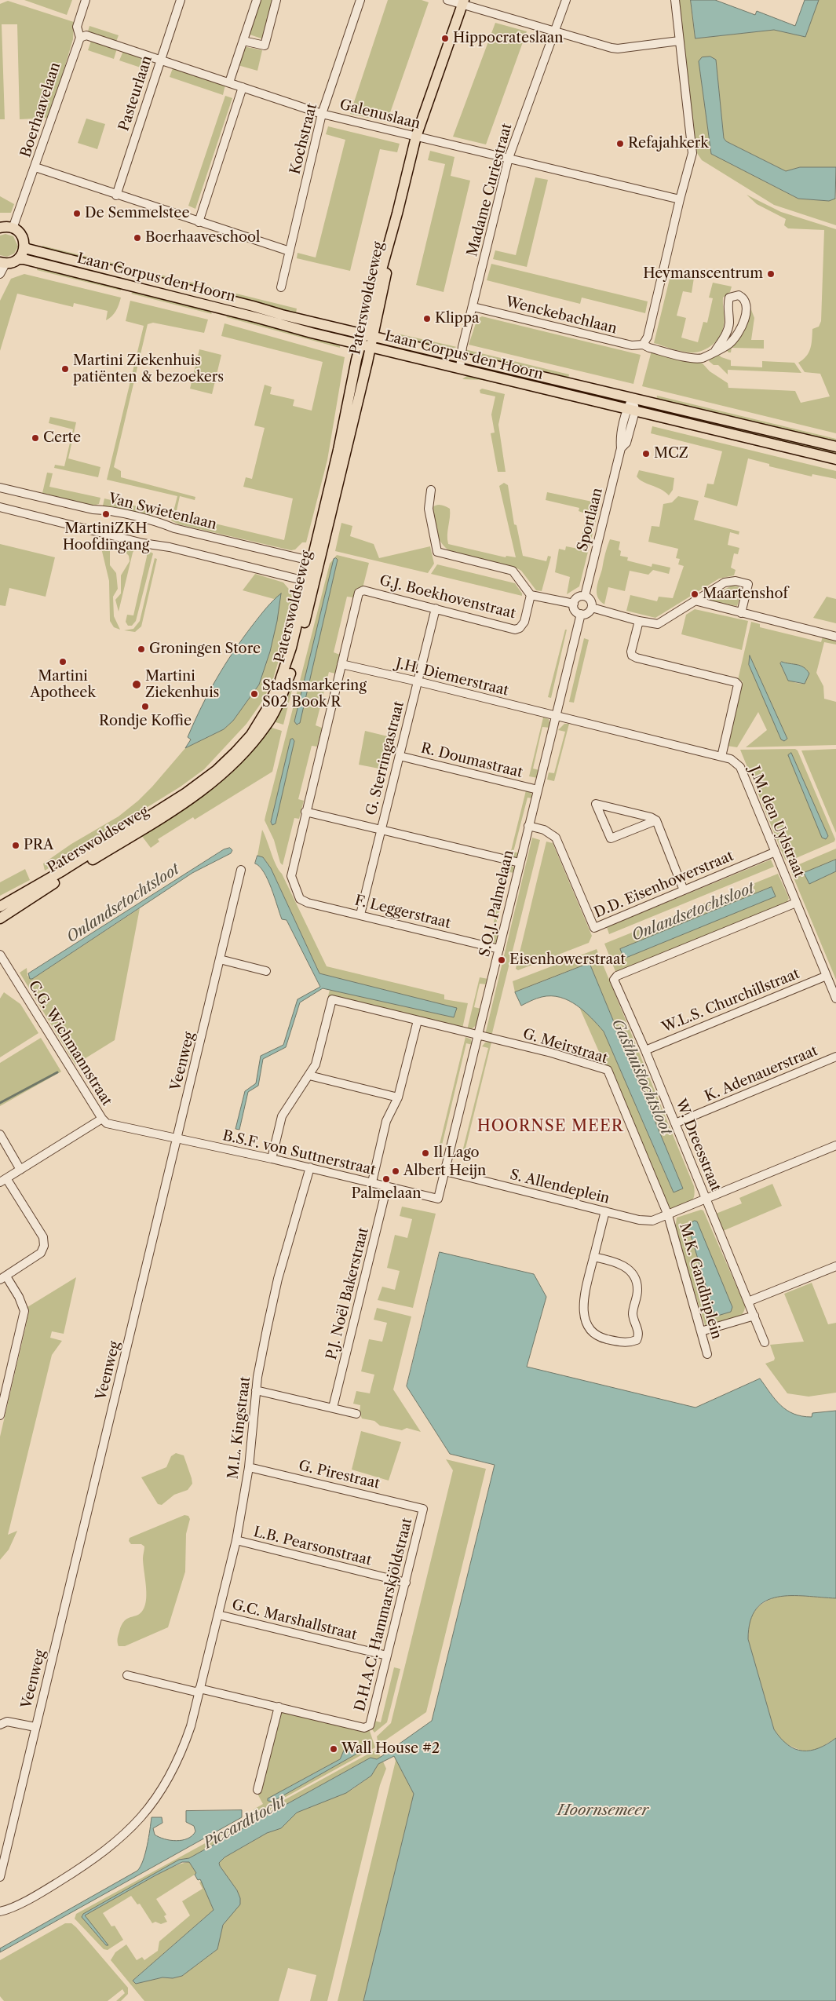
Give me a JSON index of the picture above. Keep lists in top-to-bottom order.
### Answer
{
  "streets": {
    "main road": ["Laan Corpus den Hoorn", "Paterswoldseweg"],
    "street": [
      "Pasteurlaan",
      "Boerhaavelaan",
      "Galenuslaan",
      "Kochstraat",
      "Madame Curiestraat",
      "Wenckebachlaan",
      "Van Swietenlaan",
      "Sportlaan",
      "G.J. Boekhovenstraat",
      "J.H. Diemerstraat",
      "G. Sterringastraat",
      "R. Doumastraat",
      "J.M. den Uylstraat",
      "D.D. Eisenhowerstraat",
      "S.O.J. Palmelaan",
      "F. Leggerstraat",
      "W.L.S. Churchillstraat",
      "C.G. Wichmannstraat",
      "G. Meirstraat",
      "Veenweg",
      "K. Adenauerstraat",
      "W. Dreesstraat",
      "B.S.F. von Suttnerstraat",
      "S. Allendeplein",
      "M.K. Gandhiplein",
      "P.J. Noël Bakerstraat",
      "M.L. Kingstraat",
      "G. Pirestraat",
      "L.B. Pearsonstraat",
      "D.H.A.C. Hammarskjöldstraat",
      "G.C. Marshallstraat"
    ]
  },
  "crossings": [
    ["Pasteurlaan", "Galenuslaan"],
    ["Boerhaavelaan", "Galenuslaan"],
    ["Galenuslaan", "Kochstraat"],
    ["Galenuslaan", "Madame Curiestraat"],
    ["Galenuslaan", "Paterswoldseweg"],
    ["Madame Curiestraat", "Laan Corpus den Hoorn"],
    ["Madame Curiestraat", "Wenckebachlaan"],
    ["Laan Corpus den Hoorn", "Paterswoldseweg"],
    ["Laan Corpus den Hoorn", "Sportlaan"],
    ["Paterswoldseweg", "Van Swietenlaan"],
    ["Sportlaan", "S.O.J. Palmelaan"],
    ["G.J. Boekhovenstraat", "J.H. Diemerstraat"],
    ["G.J. Boekhovenstraat", "G. Sterringastraat"],
    ["J.H. Diemerstraat", "G. Sterringastraat"],
    ["J.H. Diemerstraat", "J.M. den Uylstraat"],
    ["J.H. Diemerstraat", "S.O.J. Palmelaan"],
    ["G. Sterringastraat", "R. Doumastraat"],
    ["G. Sterringastraat", "F. Leggerstraat"],
    ["R. Doumastraat", "S.O.J. Palmelaan"],
    ["J.M. den Uylstraat", "D.D. Eisenhowerstraat"],
    ["J.M. den Uylstraat", "S.O.J. Palmelaan"],
    ["J.M. den Uylstraat", "W.L.S. Churchillstraat"],
    ["J.M. den Uylstraat", "W. Dreesstraat"],
    ["D.D. Eisenhowerstraat", "S.O.J. Palmelaan"],
    ["S.O.J. Palmelaan", "F. Leggerstraat"],
    ["S.O.J. Palmelaan", "G. Meirstraat"],
    ["S.O.J. Palmelaan", "B.S.F. von Suttnerstraat"],
    ["S.O.J. Palmelaan", "S. Allendeplein"],
    ["W.L.S. Churchillstraat", "W. Dreesstraat"],
    ["C.G. Wichmannstraat", "Veenweg"],
    ["C.G. Wichmannstraat", "B.S.F. von Suttnerstraat"],
    ["G. Meirstraat", "S. Allendeplein"],
    ["G. Meirstraat", "M.K. Gandhiplein"],
    ["Veenweg", "B.S.F. von Suttnerstraat"],
    ["K. Adenauerstraat", "W. Dreesstraat"],
    ["W. Dreesstraat", "S. Allendeplein"],
    ["B.S.F. von Suttnerstraat", "P.J. Noël Bakerstraat"],
    ["B.S.F. von Suttnerstraat", "M.L. Kingstraat"],
    ["S. Allendeplein", "M.K. Gandhiplein"],
    ["M.L. Kingstraat", "G. Pirestraat"],
    ["M.L. Kingstraat", "L.B. Pearsonstraat"],
    ["M.L. Kingstraat", "G.C. Marshallstraat"],
    ["G. Pirestraat", "D.H.A.C. Hammarskjöldstraat"],
    ["L.B. Pearsonstraat", "D.H.A.C. Hammarskjöldstraat"],
    ["D.H.A.C. Hammarskjöldstraat", "G.C. Marshallstraat"]
  ],
  "districts": ["HOORNSE MEER"],
  "water": [
    "Onlandsetochtsloot",
    "Gasthuistochtsloot",
    "Hoornsemeer",
    "Piccardttocht"
  ],
  "places": [
    "Hippocrateslaan",
    "Refajahkerk",
    "De Semmelstee",
    "Boerhaaveschool",
    "Heymanscentrum",
    "Klippa",
    "Martini Ziekenhuis patiënten & bezoekers",
    "Certe",
    "MCZ",
    "MartiniZKH Hoofdingang",
    "Maartenshof",
    "Groningen Store",
    "Martini Apotheek",
    "Martini Ziekenhuis",
    "Stadsmarkering S02 Book R",
    "Rondje Koffie",
    "PRA",
    "Eisenhowerstraat",
    "Il Lago",
    "Albert Heijn",
    "Palmelaan",
    "Wall House #2"
  ]
}
